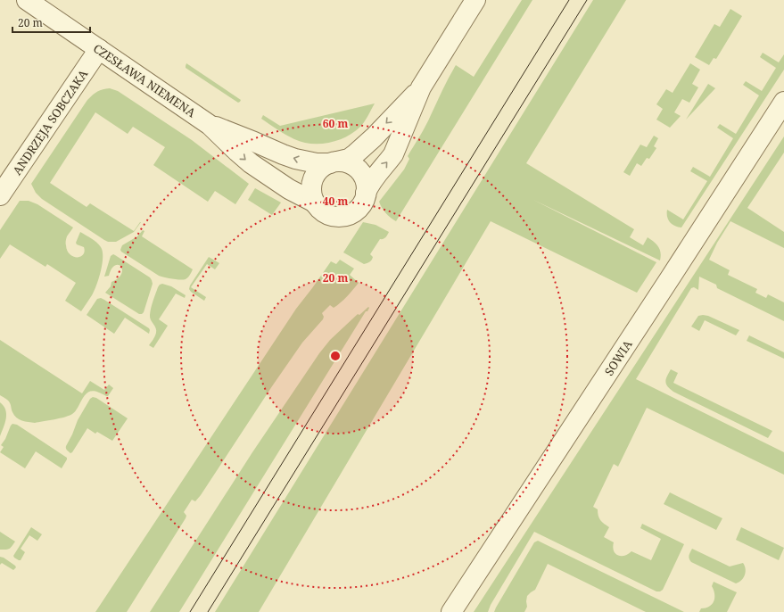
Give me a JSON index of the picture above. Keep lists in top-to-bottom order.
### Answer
{
  "streets": {
    "street": ["CZESŁAWA NIEMENA", "ANDRZEJA SOBCZAKA", "SOWIA"]
  },
  "crossings": [
    ["CZESŁAWA NIEMENA", "ANDRZEJA SOBCZAKA"]
  ],
  "scale_bar": "20 m",
  "rings": ["60 m", "40 m", "20 m"]
}
